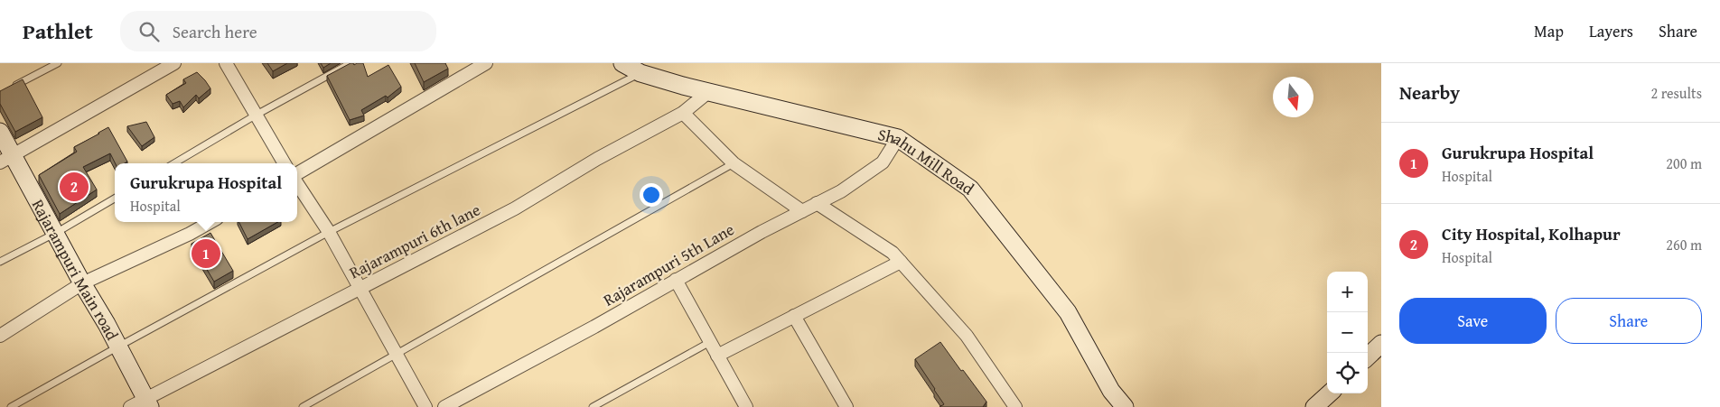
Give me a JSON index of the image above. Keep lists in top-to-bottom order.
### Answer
{
  "streets": {
    "main road": ["Shahu Mill Road", "Rajarampuri Main road"],
    "street": ["Rajarampuri 6th lane", "Rajarampuri 5th Lane"]
  },
  "crossings": [
    ["Shahu Mill Road", "Rajarampuri 6th lane"],
    ["Shahu Mill Road", "Rajarampuri 5th Lane"],
    ["Rajarampuri 6th lane", "Rajarampuri Main road"]
  ],
  "north": "bottom",
  "page": {
    "header": "Pathlet",
    "search": "Search here",
    "nav": ["Map", "Layers", "Share"],
    "heading": ["Nearby", "2 results"],
    "list": [
      {
        "mark": "1",
        "name": "Gurukrupa Hospital",
        "note": "Hospital",
        "value": "200 m"
      },
      {
        "mark": "2",
        "name": "City Hospital, Kolhapur",
        "note": "Hospital",
        "value": "260 m"
      }
    ],
    "popup": ["Gurukrupa Hospital", "Hospital"],
    "pins": ["2", "1"],
    "map_buttons": ["+", "−"],
    "buttons": ["Save", "Share"]
  }
}
